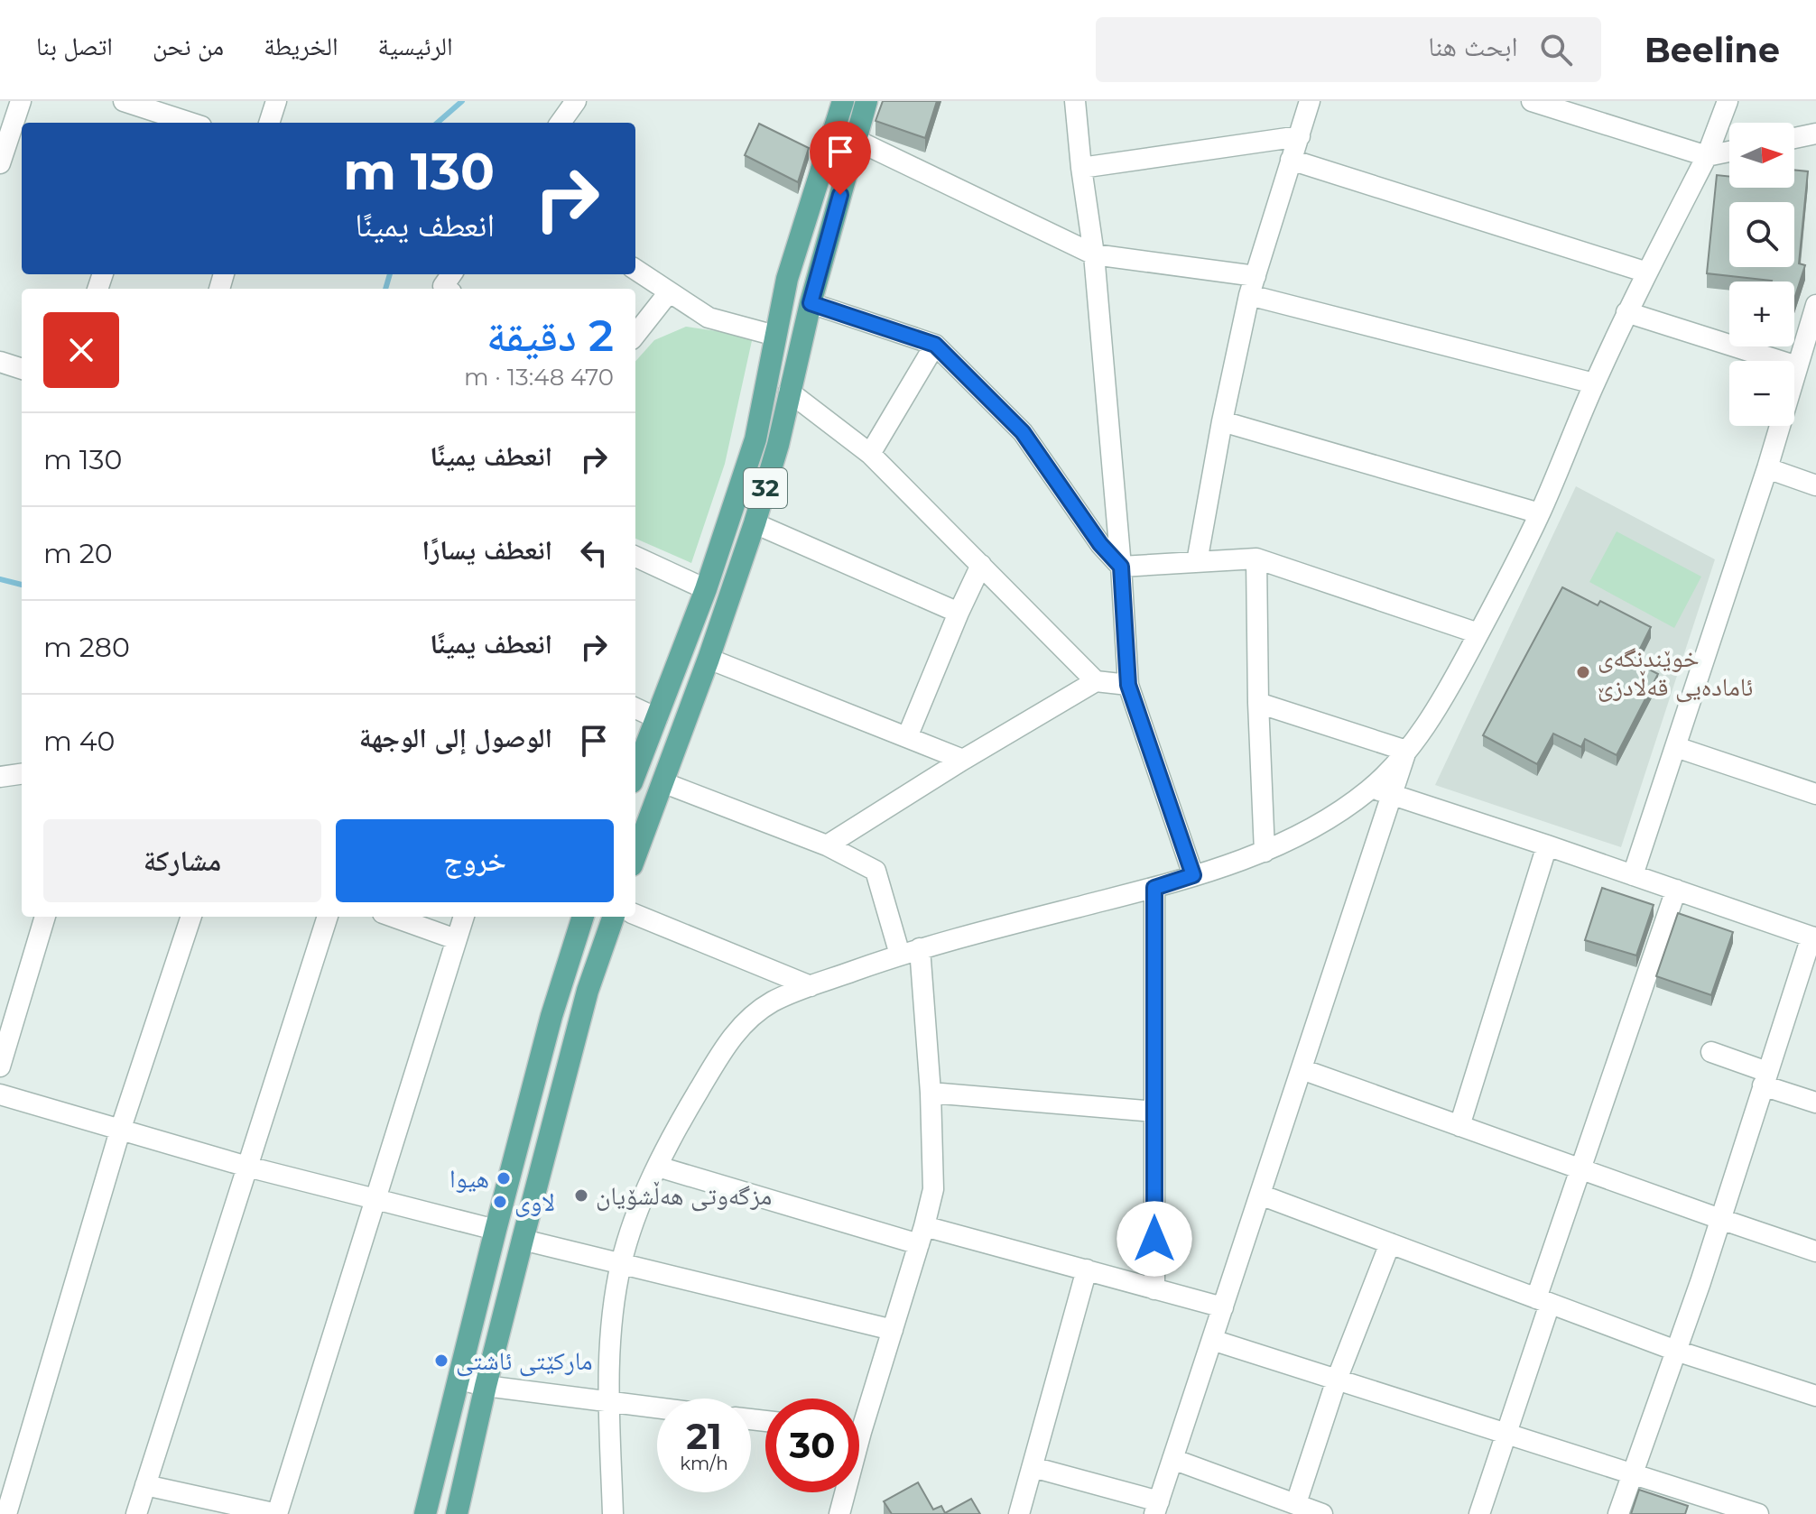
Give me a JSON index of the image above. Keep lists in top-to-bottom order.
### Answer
{
  "streets": {
    "main road": ["32"]
  },
  "places": [
    "خوێندنگەی ئامادەیی قەڵادزێ",
    "هیوا",
    "مزگەوتی ھەڵشۆیان",
    "لاوی",
    "مارکێتی ئاشتی"
  ],
  "north": "right",
  "page": {
    "header": "Beeline",
    "search": "ابحث هنا",
    "nav": [
      "الرئيسية",
      "الخريطة",
      "من نحن",
      "اتصل بنا"
    ],
    "map_buttons": ["+", "−"],
    "turn": ["130 m", "انعطف يمينًا"],
    "heading": ["2 دقيقة", "470 m · 13:48"],
    "list": [
      {
        "name": "انعطف يمينًا",
        "value": "130 m"
      },
      {
        "name": "انعطف يسارًا",
        "value": "20 m"
      },
      {
        "name": "انعطف يمينًا",
        "value": "280 m"
      },
      {
        "name": "الوصول إلى الوجهة",
        "value": "40 m"
      }
    ],
    "buttons": ["خروج", "مشاركة"],
    "speed": "21 km/h",
    "limit": "30"
  }
}
